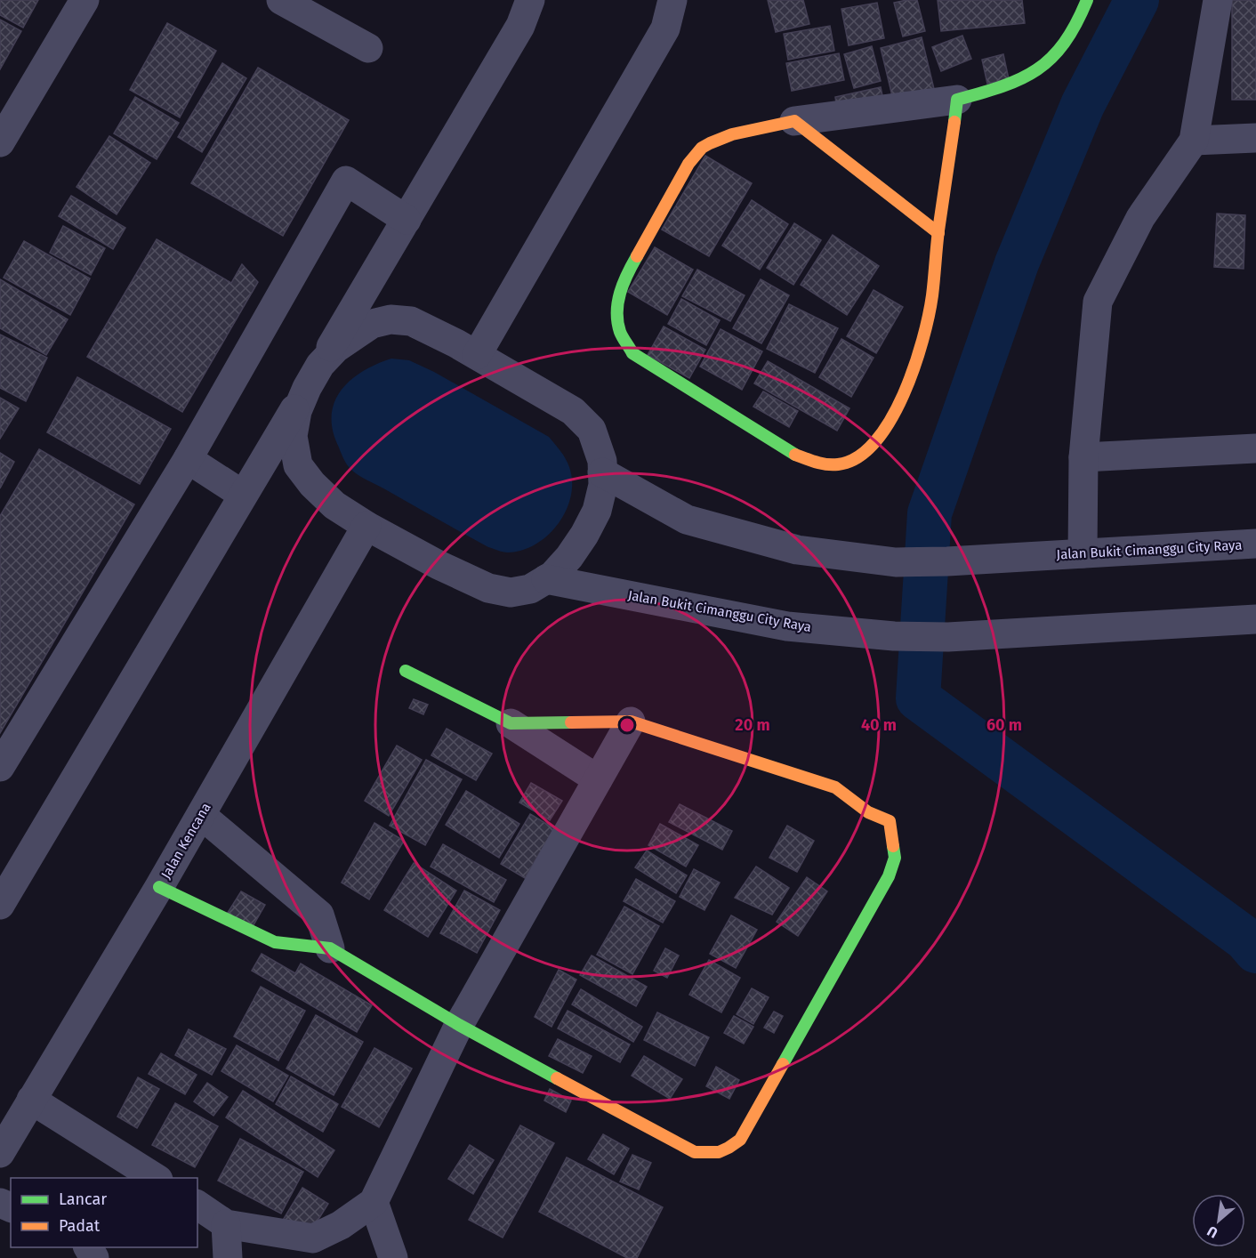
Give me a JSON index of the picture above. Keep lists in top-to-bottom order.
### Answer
{
  "streets": {
    "street": ["Jalan Bukit Cimanggu City Raya", "Jalan Kencana"]
  },
  "legend": ["Lancar", "Padat"],
  "north": "bottom left",
  "rings": ["20 m", "40 m", "60 m"]
}
